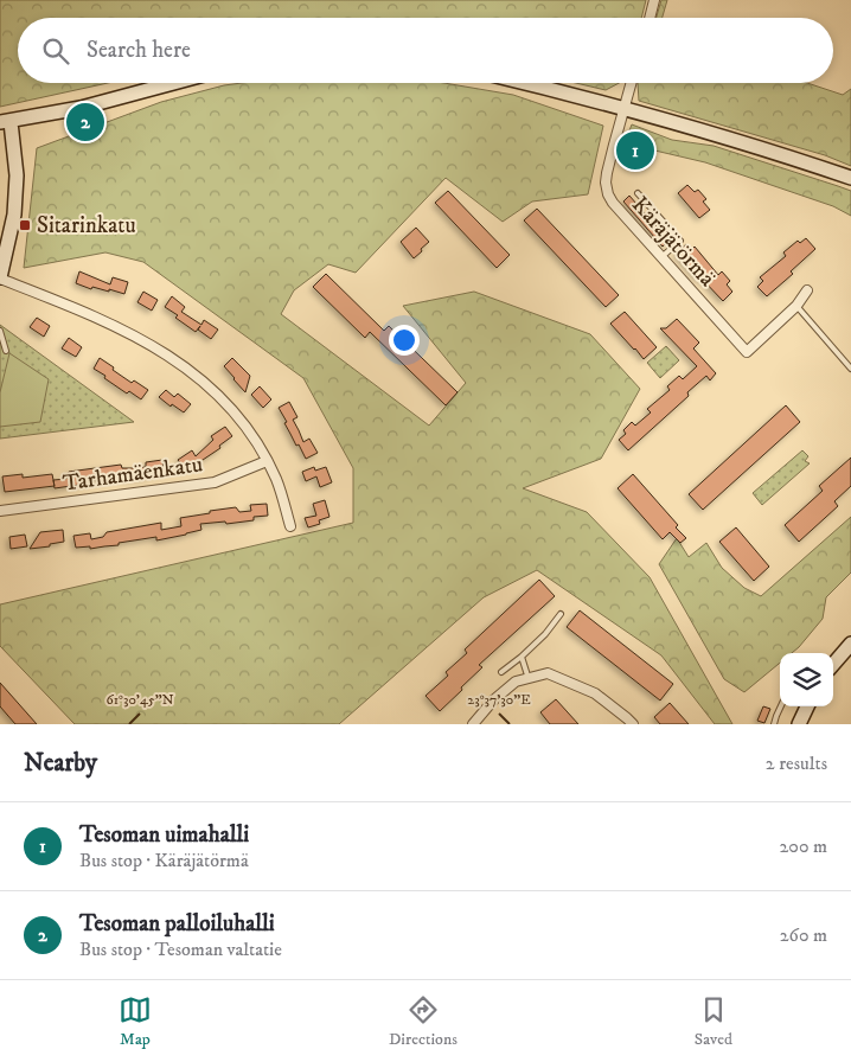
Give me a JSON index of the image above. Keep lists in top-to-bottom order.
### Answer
{
  "streets": {
    "street": ["Käräjätörmä", "Tarhamäenkatu"]
  },
  "places": {
    "transit": ["Sitarinkatu"]
  },
  "page": {
    "search": "Search here",
    "pins": ["2", "1"],
    "heading": ["Nearby", "2 results"],
    "list": [
      {
        "mark": "1",
        "name": "Tesoman uimahalli",
        "note": "Bus stop · Käräjätörmä",
        "value": "200 m"
      },
      {
        "mark": "2",
        "name": "Tesoman palloiluhalli",
        "note": "Bus stop · Tesoman valtatie",
        "value": "260 m"
      }
    ],
    "nav": ["Map", "Directions", "Saved"]
  },
  "coordinates": ["23°37'30\"E", "61°30'45\"N"]
}
